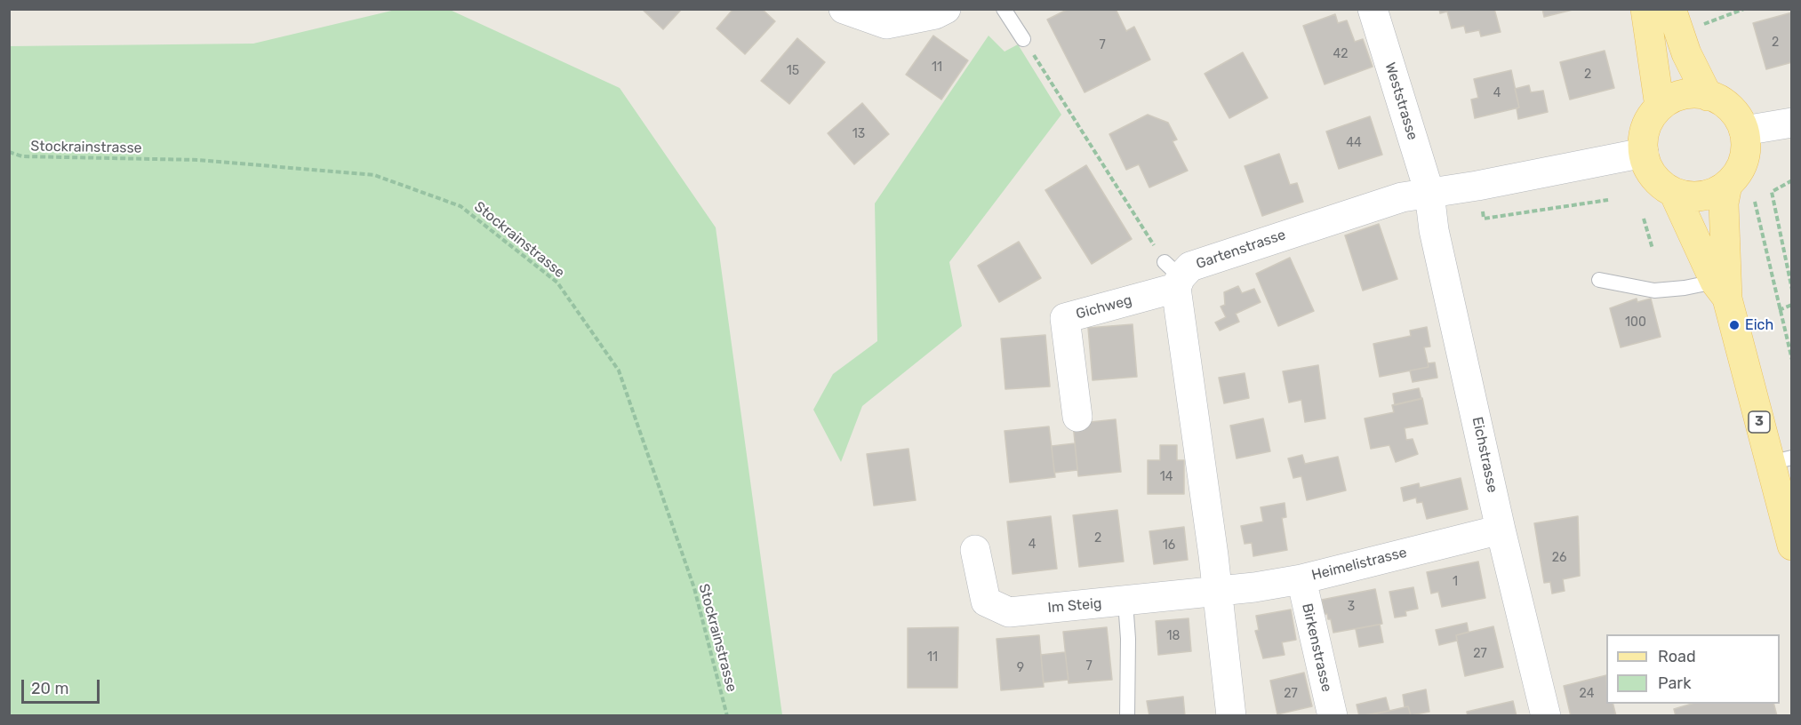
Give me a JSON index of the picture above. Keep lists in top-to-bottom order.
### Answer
{
  "streets": {
    "main road": ["3"],
    "street": [
      "Weststrasse",
      "Gartenstrasse",
      "Gichweg",
      "Eichstrasse",
      "Heimelistrasse",
      "Im Steig",
      "Birkenstrasse"
    ],
    "path": ["Stockrainstrasse"]
  },
  "crossings": [
    ["Weststrasse", "Gartenstrasse"],
    ["Weststrasse", "Eichstrasse"],
    ["Gartenstrasse", "Gichweg"],
    ["Gartenstrasse", "3"],
    ["Gartenstrasse", "Eichstrasse"],
    ["Eichstrasse", "Heimelistrasse"],
    ["Heimelistrasse", "Im Steig"],
    ["Heimelistrasse", "Birkenstrasse"]
  ],
  "places": ["Eich"],
  "house_numbers": [
    "2",
    "7",
    "42",
    "11",
    "15",
    "2",
    "4",
    "13",
    "44",
    "100",
    "14",
    "2",
    "4",
    "16",
    "26",
    "1",
    "3",
    "18",
    "27",
    "11",
    "7",
    "9",
    "27",
    "24"
  ],
  "legend": ["Road", "Park"],
  "scale_bar": "20 m"
}
